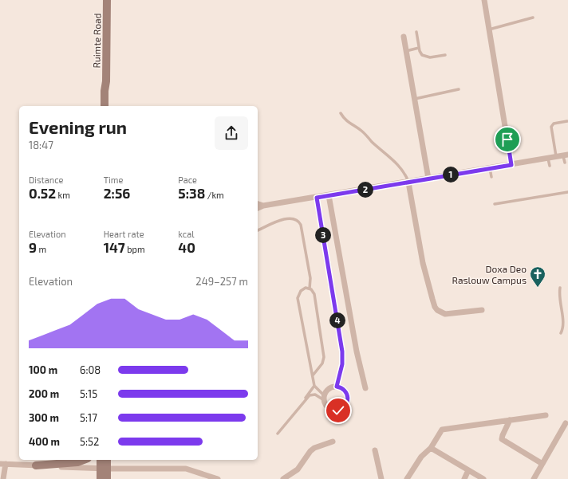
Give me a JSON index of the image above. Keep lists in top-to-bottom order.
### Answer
{
  "streets": {
    "main road": ["Ruimte Road"]
  },
  "places": {
    "church": ["Doxa Deo Raslouw Campus"]
  },
  "page": {
    "heading": ["Evening run", "18:47"],
    "stats": [
      ["Distance", "0.52 km"],
      ["Time", "2:56"],
      ["Pace", "5:38 /km"],
      ["Elevation", "9 m"],
      ["Heart rate", "147 bpm"],
      ["kcal", "40"]
    ],
    "pins": [
      "1",
      "2",
      "3",
      "4"
    ],
    "chart": ["Elevation", "249–257 m"],
    "list": [
      {
        "name": "100 m",
        "note": "6:08"
      },
      {
        "name": "200 m",
        "note": "5:15"
      },
      {
        "name": "300 m",
        "note": "5:17"
      },
      {
        "name": "400 m",
        "note": "5:52"
      }
    ]
  }
}
